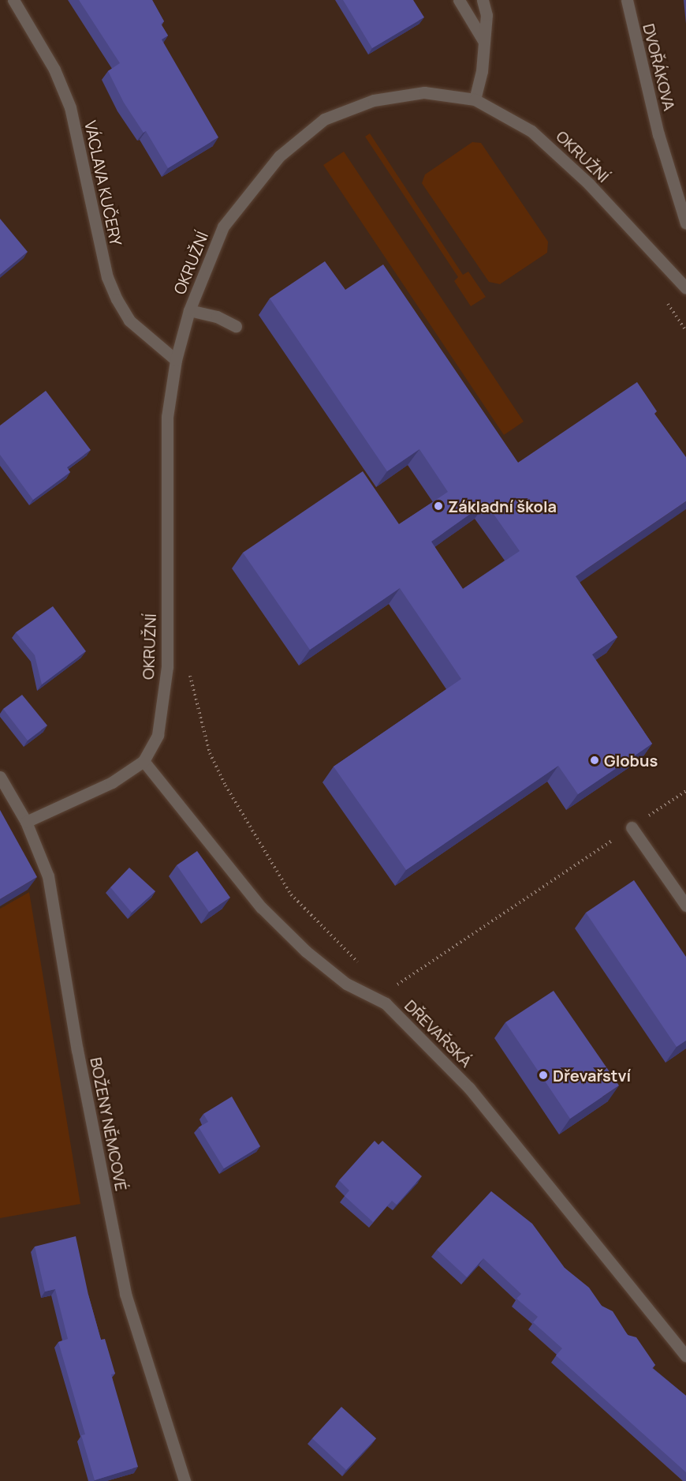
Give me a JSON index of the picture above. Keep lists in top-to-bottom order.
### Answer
{
  "streets": {
    "street": [
      "DVOŘÁKOVA",
      "OKRUŽNÍ",
      "VÁCLAVA KUČERY",
      "DŘEVAŘSKÁ",
      "BOŽENY NĚMCOVÉ"
    ]
  },
  "crossings": [
    ["OKRUŽNÍ", "VÁCLAVA KUČERY"],
    ["OKRUŽNÍ", "DŘEVAŘSKÁ"],
    ["OKRUŽNÍ", "BOŽENY NĚMCOVÉ"]
  ],
  "places": ["Základní škola", "Globus", "Dřevařství"]
}
